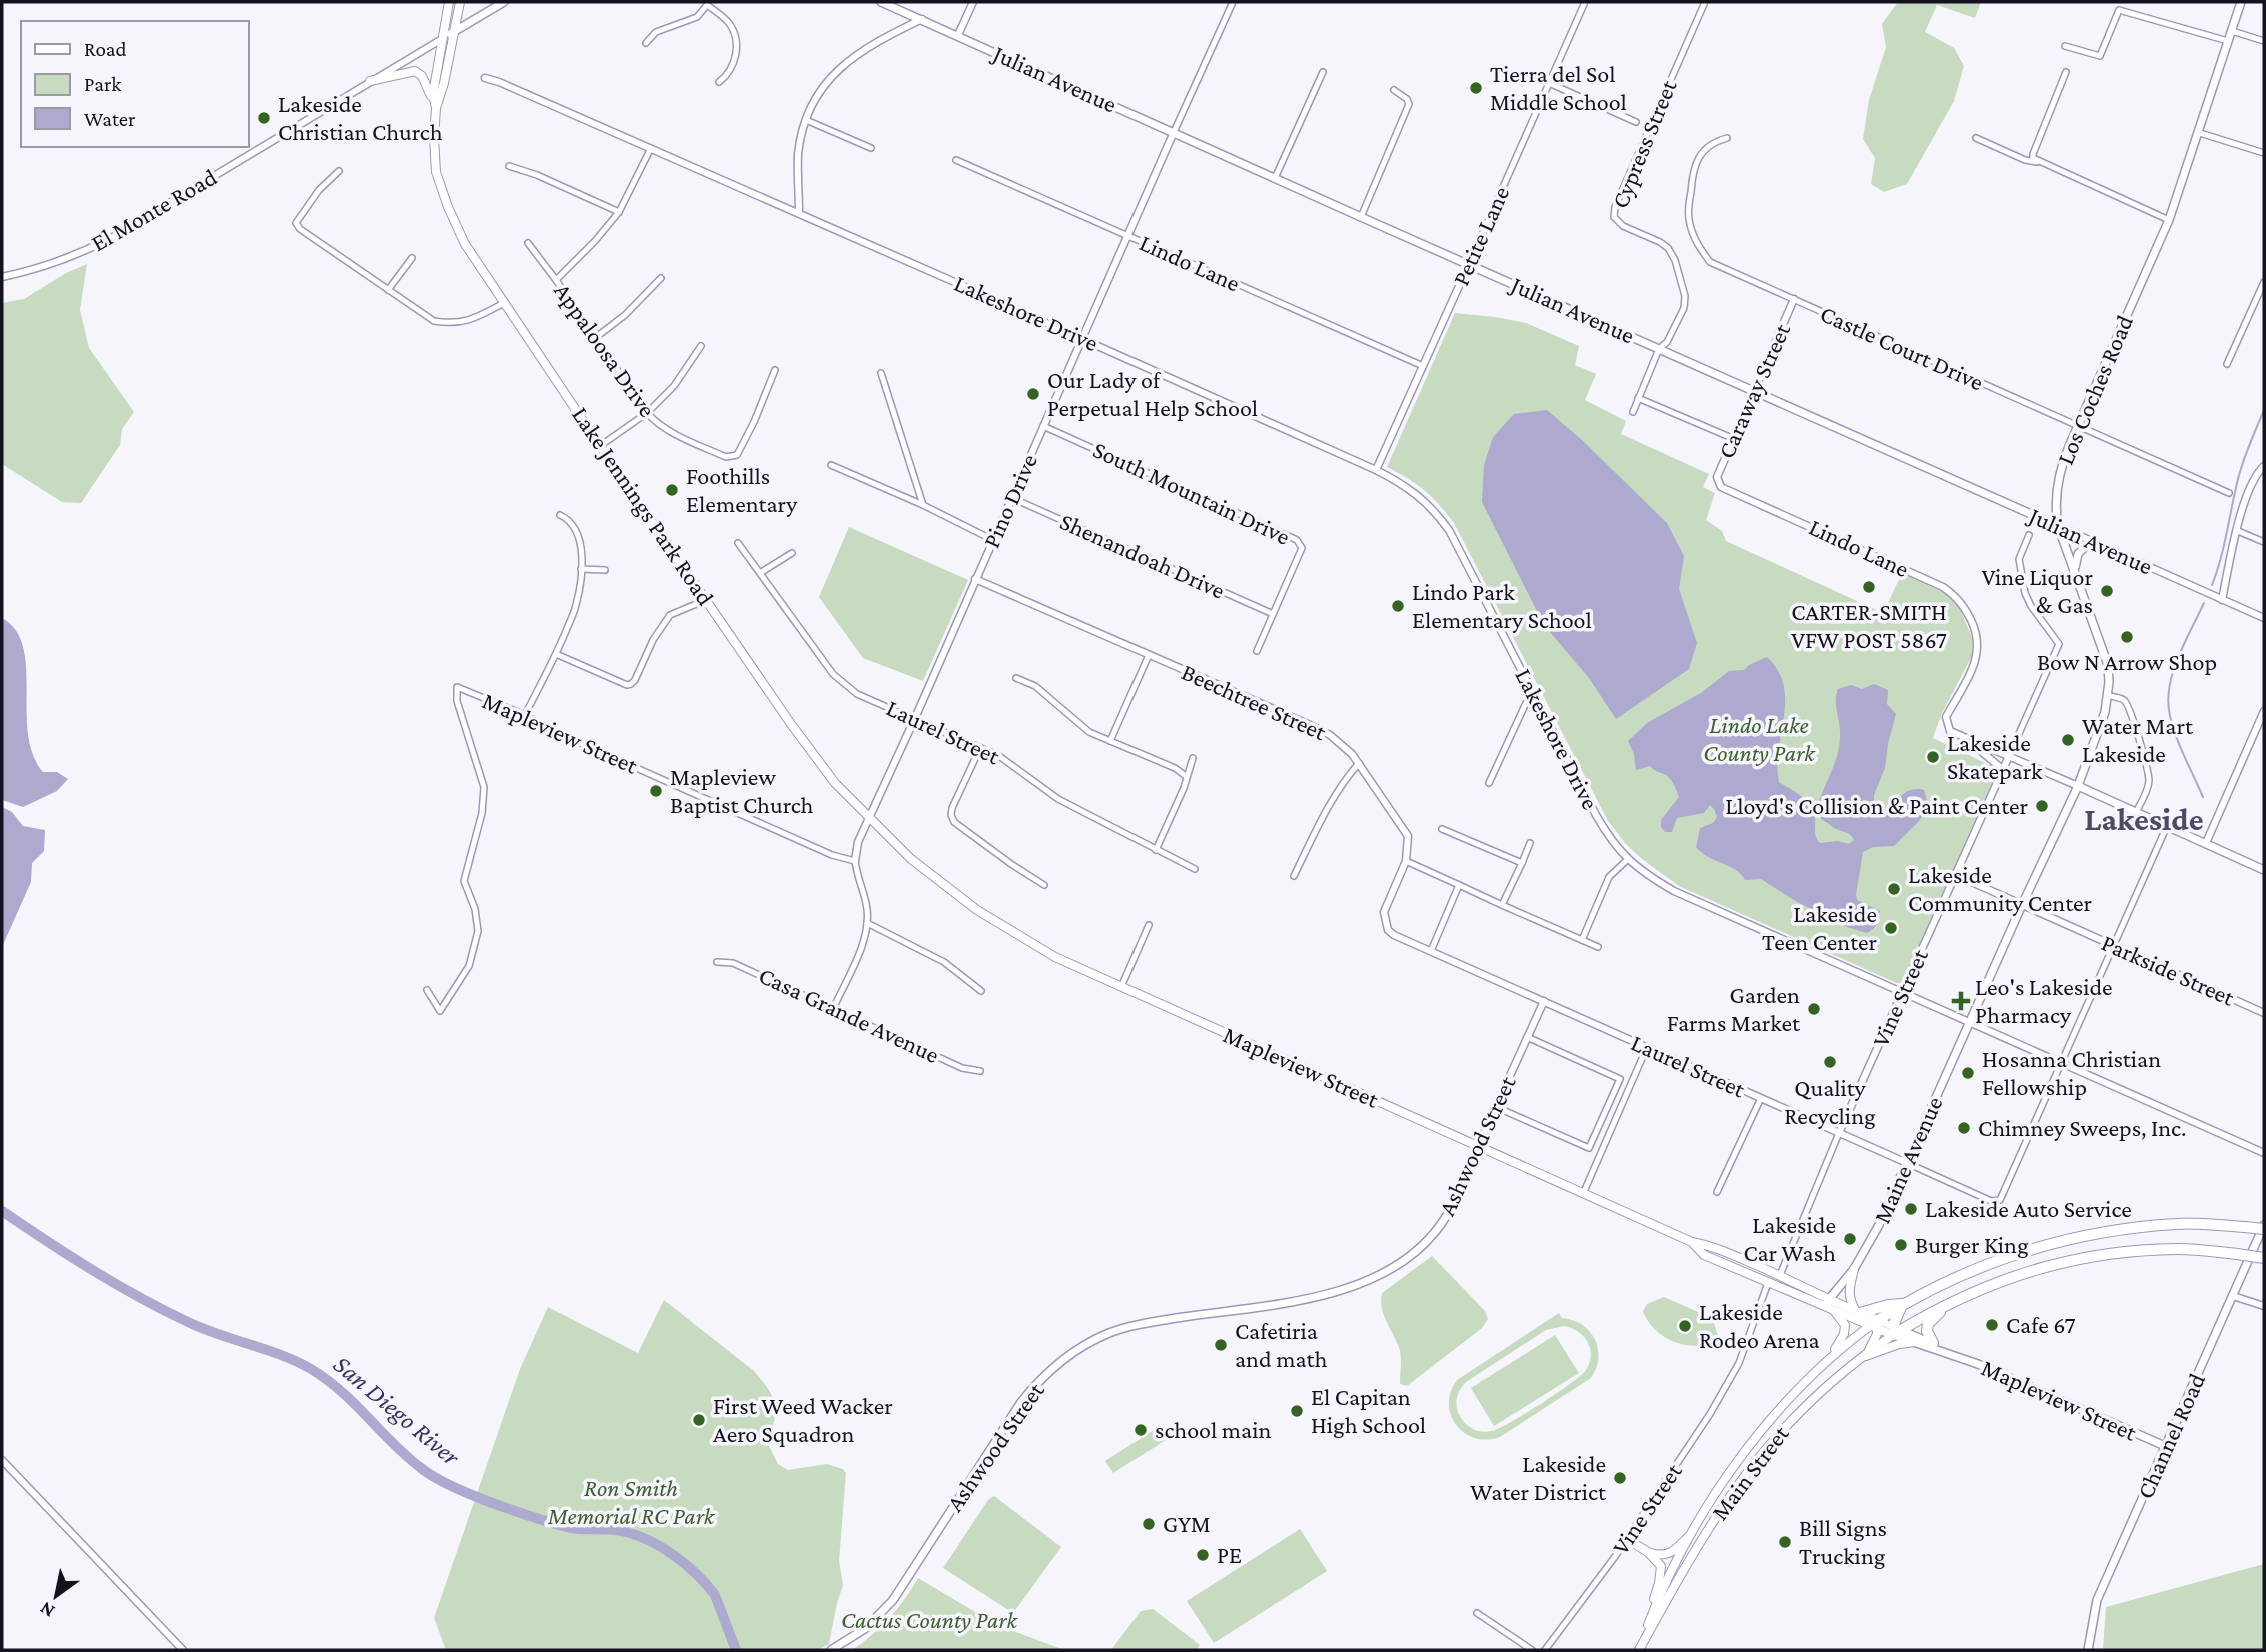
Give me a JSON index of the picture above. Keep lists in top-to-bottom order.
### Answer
{
  "streets": {
    "main road": [
      "Julian Avenue",
      "Los Coches Road",
      "Lake Jennings Park Road",
      "Mapleview Street",
      "Ashwood Street",
      "Maine Avenue",
      "Channel Road",
      "Main Street"
    ],
    "street": [
      "Cypress Street",
      "El Monte Road",
      "Petite Lane",
      "Lindo Lane",
      "Lakeshore Drive",
      "Castle Court Drive",
      "Appaloosa Drive",
      "Caraway Street",
      "South Mountain Drive",
      "Pino Drive",
      "Shenandoah Drive",
      "Beechtree Street",
      "Laurel Street",
      "Parkside Street",
      "Vine Street",
      "Casa Grande Avenue"
    ]
  },
  "crossings": [
    ["Julian Avenue", "Cypress Street"],
    ["Julian Avenue", "Petite Lane"],
    ["Julian Avenue", "Los Coches Road"],
    ["Julian Avenue", "Caraway Street"],
    ["Julian Avenue", "Pino Drive"],
    ["El Monte Road", "Lake Jennings Park Road"],
    ["Petite Lane", "Lindo Lane"],
    ["Petite Lane", "Lakeshore Drive"],
    ["Lindo Lane", "Caraway Street"],
    ["Lindo Lane", "Pino Drive"],
    ["Lakeshore Drive", "Pino Drive"],
    ["Lakeshore Drive", "Laurel Street"],
    ["Lakeshore Drive", "Vine Street"],
    ["Lakeshore Drive", "Maine Avenue"],
    ["Castle Court Drive", "Los Coches Road"],
    ["Castle Court Drive", "Caraway Street"],
    ["Los Coches Road", "Maine Avenue"],
    ["South Mountain Drive", "Pino Drive"],
    ["South Mountain Drive", "Shenandoah Drive"],
    ["Pino Drive", "Lake Jennings Park Road"],
    ["Pino Drive", "Shenandoah Drive"],
    ["Pino Drive", "Beechtree Street"],
    ["Pino Drive", "Laurel Street"],
    ["Pino Drive", "Mapleview Street"],
    ["Lake Jennings Park Road", "Mapleview Street"],
    ["Beechtree Street", "Laurel Street"],
    ["Laurel Street", "Vine Street"],
    ["Laurel Street", "Ashwood Street"],
    ["Laurel Street", "Maine Avenue"],
    ["Mapleview Street", "Vine Street"],
    ["Mapleview Street", "Ashwood Street"],
    ["Mapleview Street", "Maine Avenue"],
    ["Mapleview Street", "Channel Road"],
    ["Mapleview Street", "Main Street"],
    ["Parkside Street", "Vine Street"],
    ["Parkside Street", "Maine Avenue"]
  ],
  "districts": ["Lakeside"],
  "water": ["San Diego River"],
  "parks": ["Lindo Lake County Park", "Ron Smith Memorial RC Park", "Cactus County Park"],
  "places": {
    "other": [
      "Tierra del Sol Middle School",
      "Lakeside Christian Church",
      "Our Lady of Perpetual Help School",
      "Foothills Elementary",
      "CARTER-SMITH VFW POST 5867",
      "Vine Liquor & Gas",
      "Lindo Park Elementary School",
      "Bow N Arrow Shop",
      "Water Mart Lakeside",
      "Lakeside Skatepark",
      "Mapleview Baptist Church",
      "Lloyd's Collision & Paint Center",
      "Lakeside Community Center",
      "Lakeside Teen Center",
      "Garden Farms Market",
      "Quality Recycling",
      "Hosanna Christian Fellowship",
      "Chimney Sweeps, Inc.",
      "Lakeside Auto Service",
      "Lakeside Car Wash",
      "Burger King",
      "Cafe 67",
      "Lakeside Rodeo Arena",
      "Cafetiria and math",
      "El Capitan High School",
      "First Weed Wacker Aero Squadron",
      "school main",
      "Lakeside Water District",
      "GYM",
      "Bill Signs Trucking",
      "PE"
    ],
    "health": ["Leo's Lakeside Pharmacy"]
  },
  "legend": ["Road", "Park", "Water"],
  "north": "bottom left"
}
